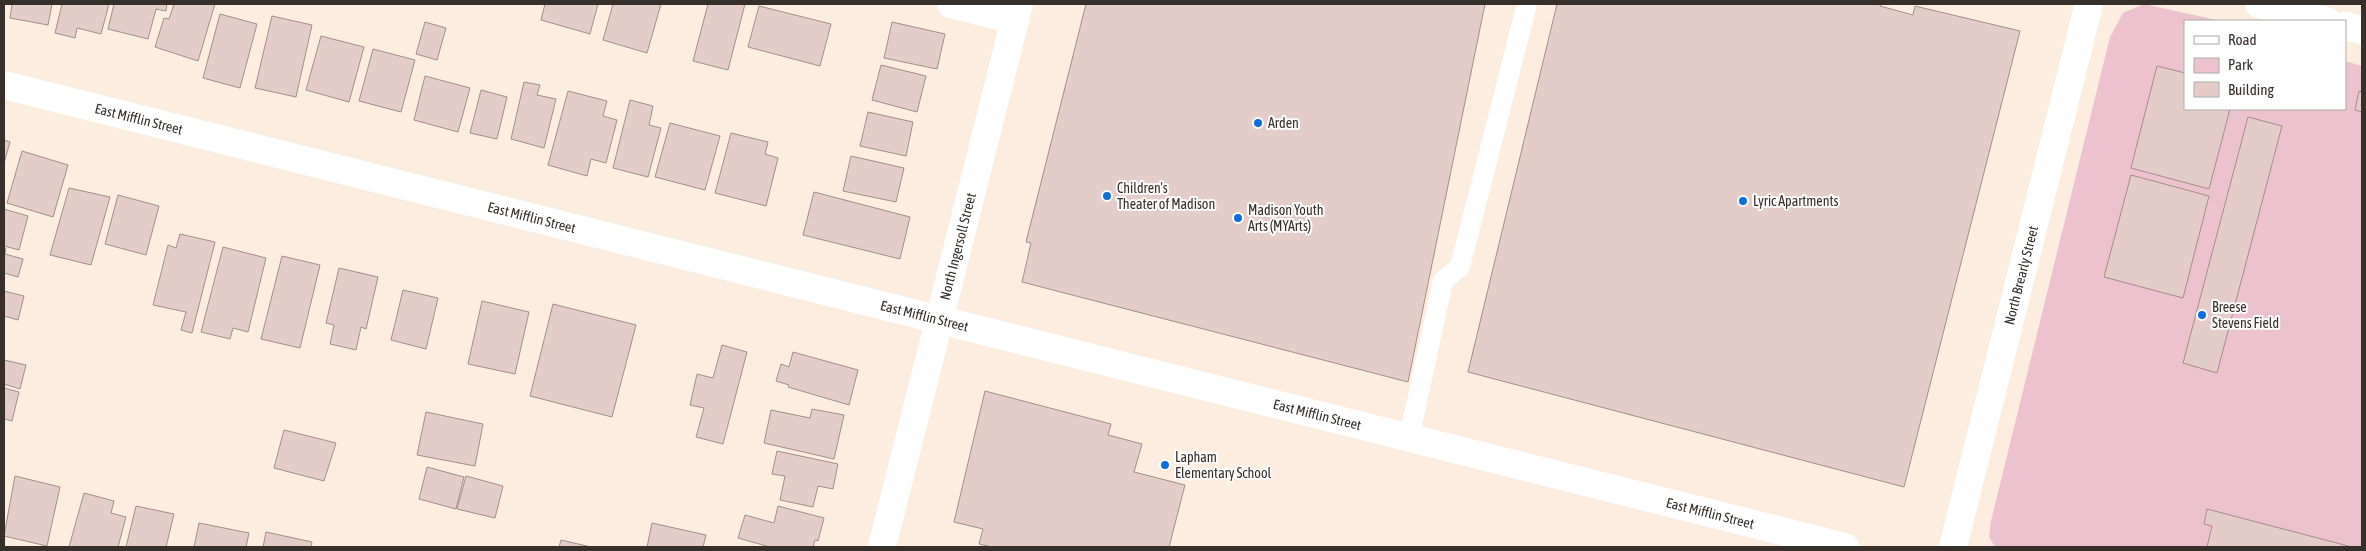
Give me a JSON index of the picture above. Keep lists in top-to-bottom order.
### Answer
{
  "streets": {
    "street": ["East Mifflin Street", "North Ingersoll Street", "North Brearly Street"]
  },
  "crossings": [
    ["East Mifflin Street", "North Ingersoll Street"]
  ],
  "places": [
    "Arden",
    "Children's Theater of Madison",
    "Lyric Apartments",
    "Madison Youth Arts (MYArts)",
    "Breese Stevens Field",
    "Lapham Elementary School"
  ],
  "legend": ["Road", "Park", "Building"]
}
